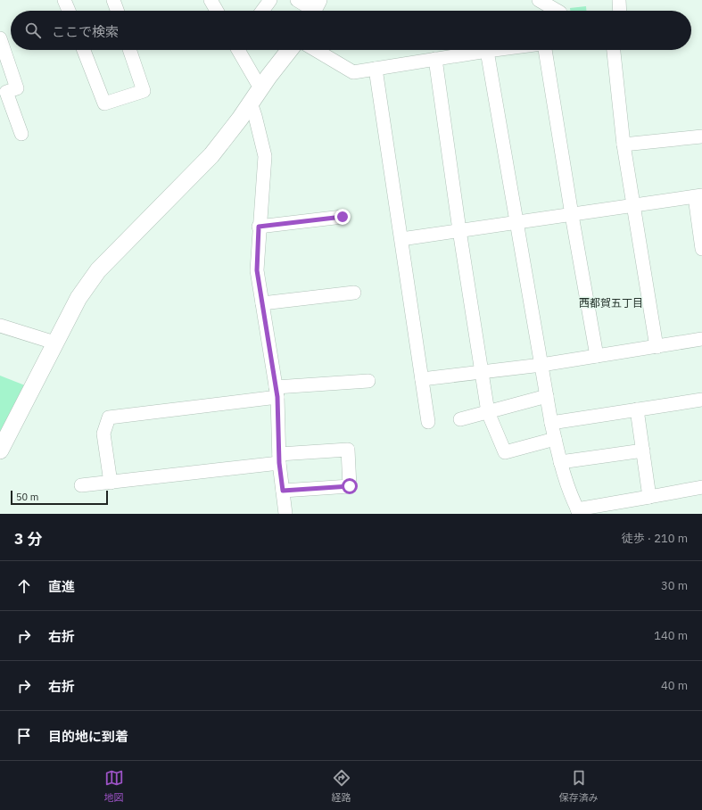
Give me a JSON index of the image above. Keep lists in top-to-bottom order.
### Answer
{
  "districts": ["西都賀五丁目"],
  "scale_bar": "50 m",
  "page": {
    "search": "ここで検索",
    "scale": "50 m",
    "heading": ["3 分", "徒歩 · 210 m"],
    "list": [
      ["直進", "30 m"],
      ["右折", "140 m"],
      ["右折", "40 m"],
      "目的地に到着"
    ],
    "nav": ["地図", "経路", "保存済み"]
  }
}
